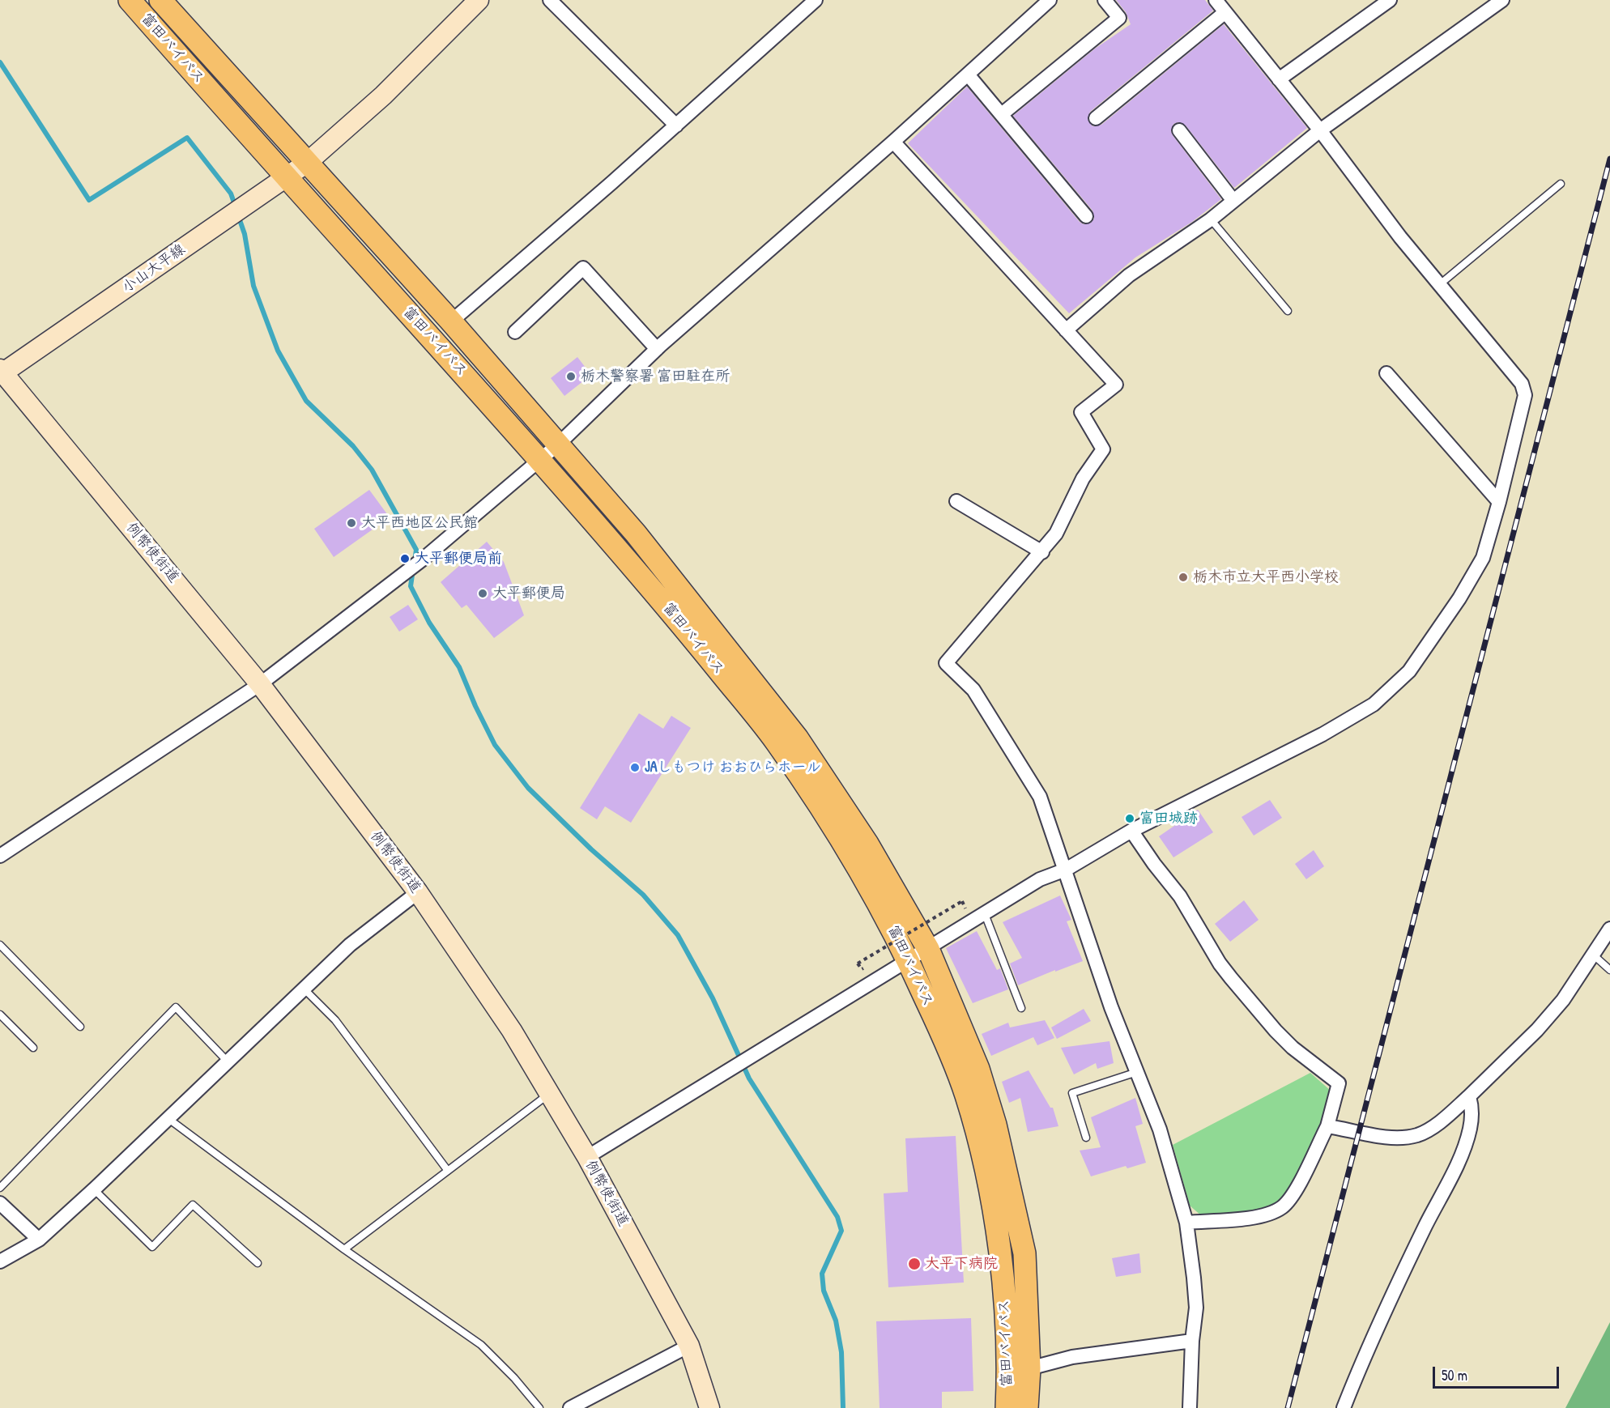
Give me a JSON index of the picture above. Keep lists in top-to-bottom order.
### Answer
{
  "streets": {
    "main road": ["富田バイパス"],
    "street": ["小山大平線", "例幣使街道"]
  },
  "crossings": [
    ["富田バイパス", "小山大平線"],
    ["小山大平線", "例幣使街道"]
  ],
  "places": [
    "栃木警察署 富田駐在所",
    "大平西地区公民館",
    "大平郵便局前",
    "栃木市立大平西小学校",
    "大平郵便局",
    "JAしもつけ おおひらホール",
    "富田城跡",
    "大平下病院"
  ],
  "scale_bar": "50 m"
}
